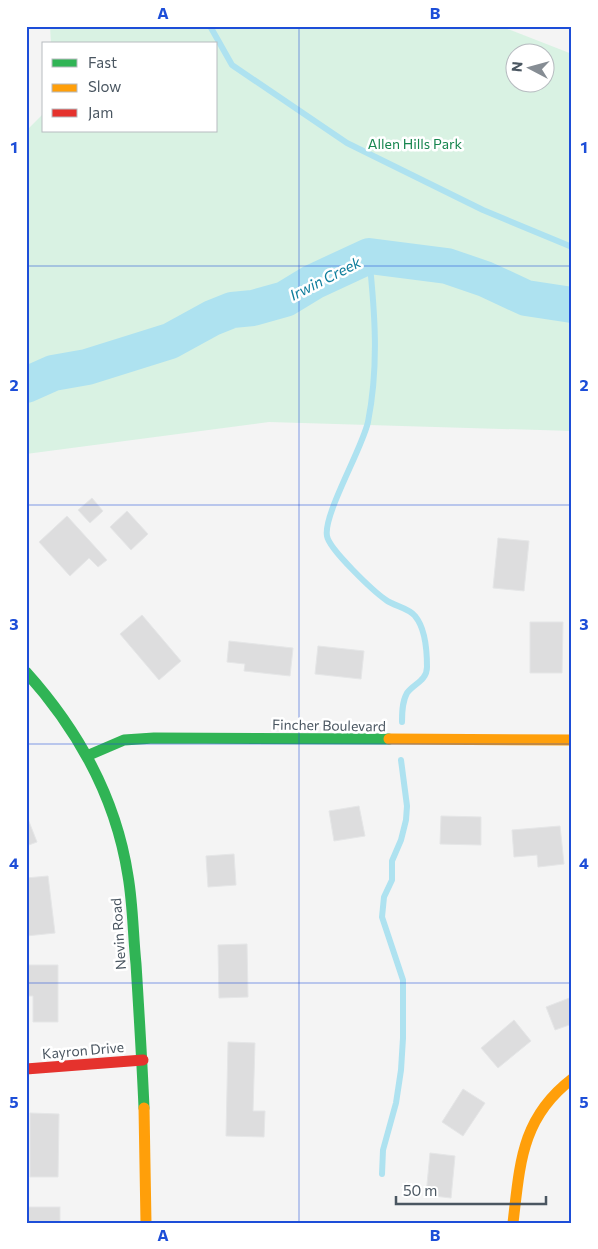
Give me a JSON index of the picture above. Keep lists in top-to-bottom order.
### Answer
{
  "streets": {
    "street": ["Fincher Boulevard", "Nevin Road", "Kayron Drive"]
  },
  "crossings": [
    ["Fincher Boulevard", "Nevin Road"],
    ["Nevin Road", "Kayron Drive"]
  ],
  "water": ["Irwin Creek"],
  "parks": ["Allen Hills Park"],
  "legend": ["Fast", "Slow", "Jam"],
  "scale_bar": "50 m",
  "north": "left",
  "grid": {
    "columns": ["A", "B"],
    "rows": [
      "1",
      "2",
      "3",
      "4",
      "5"
    ]
  }
}
